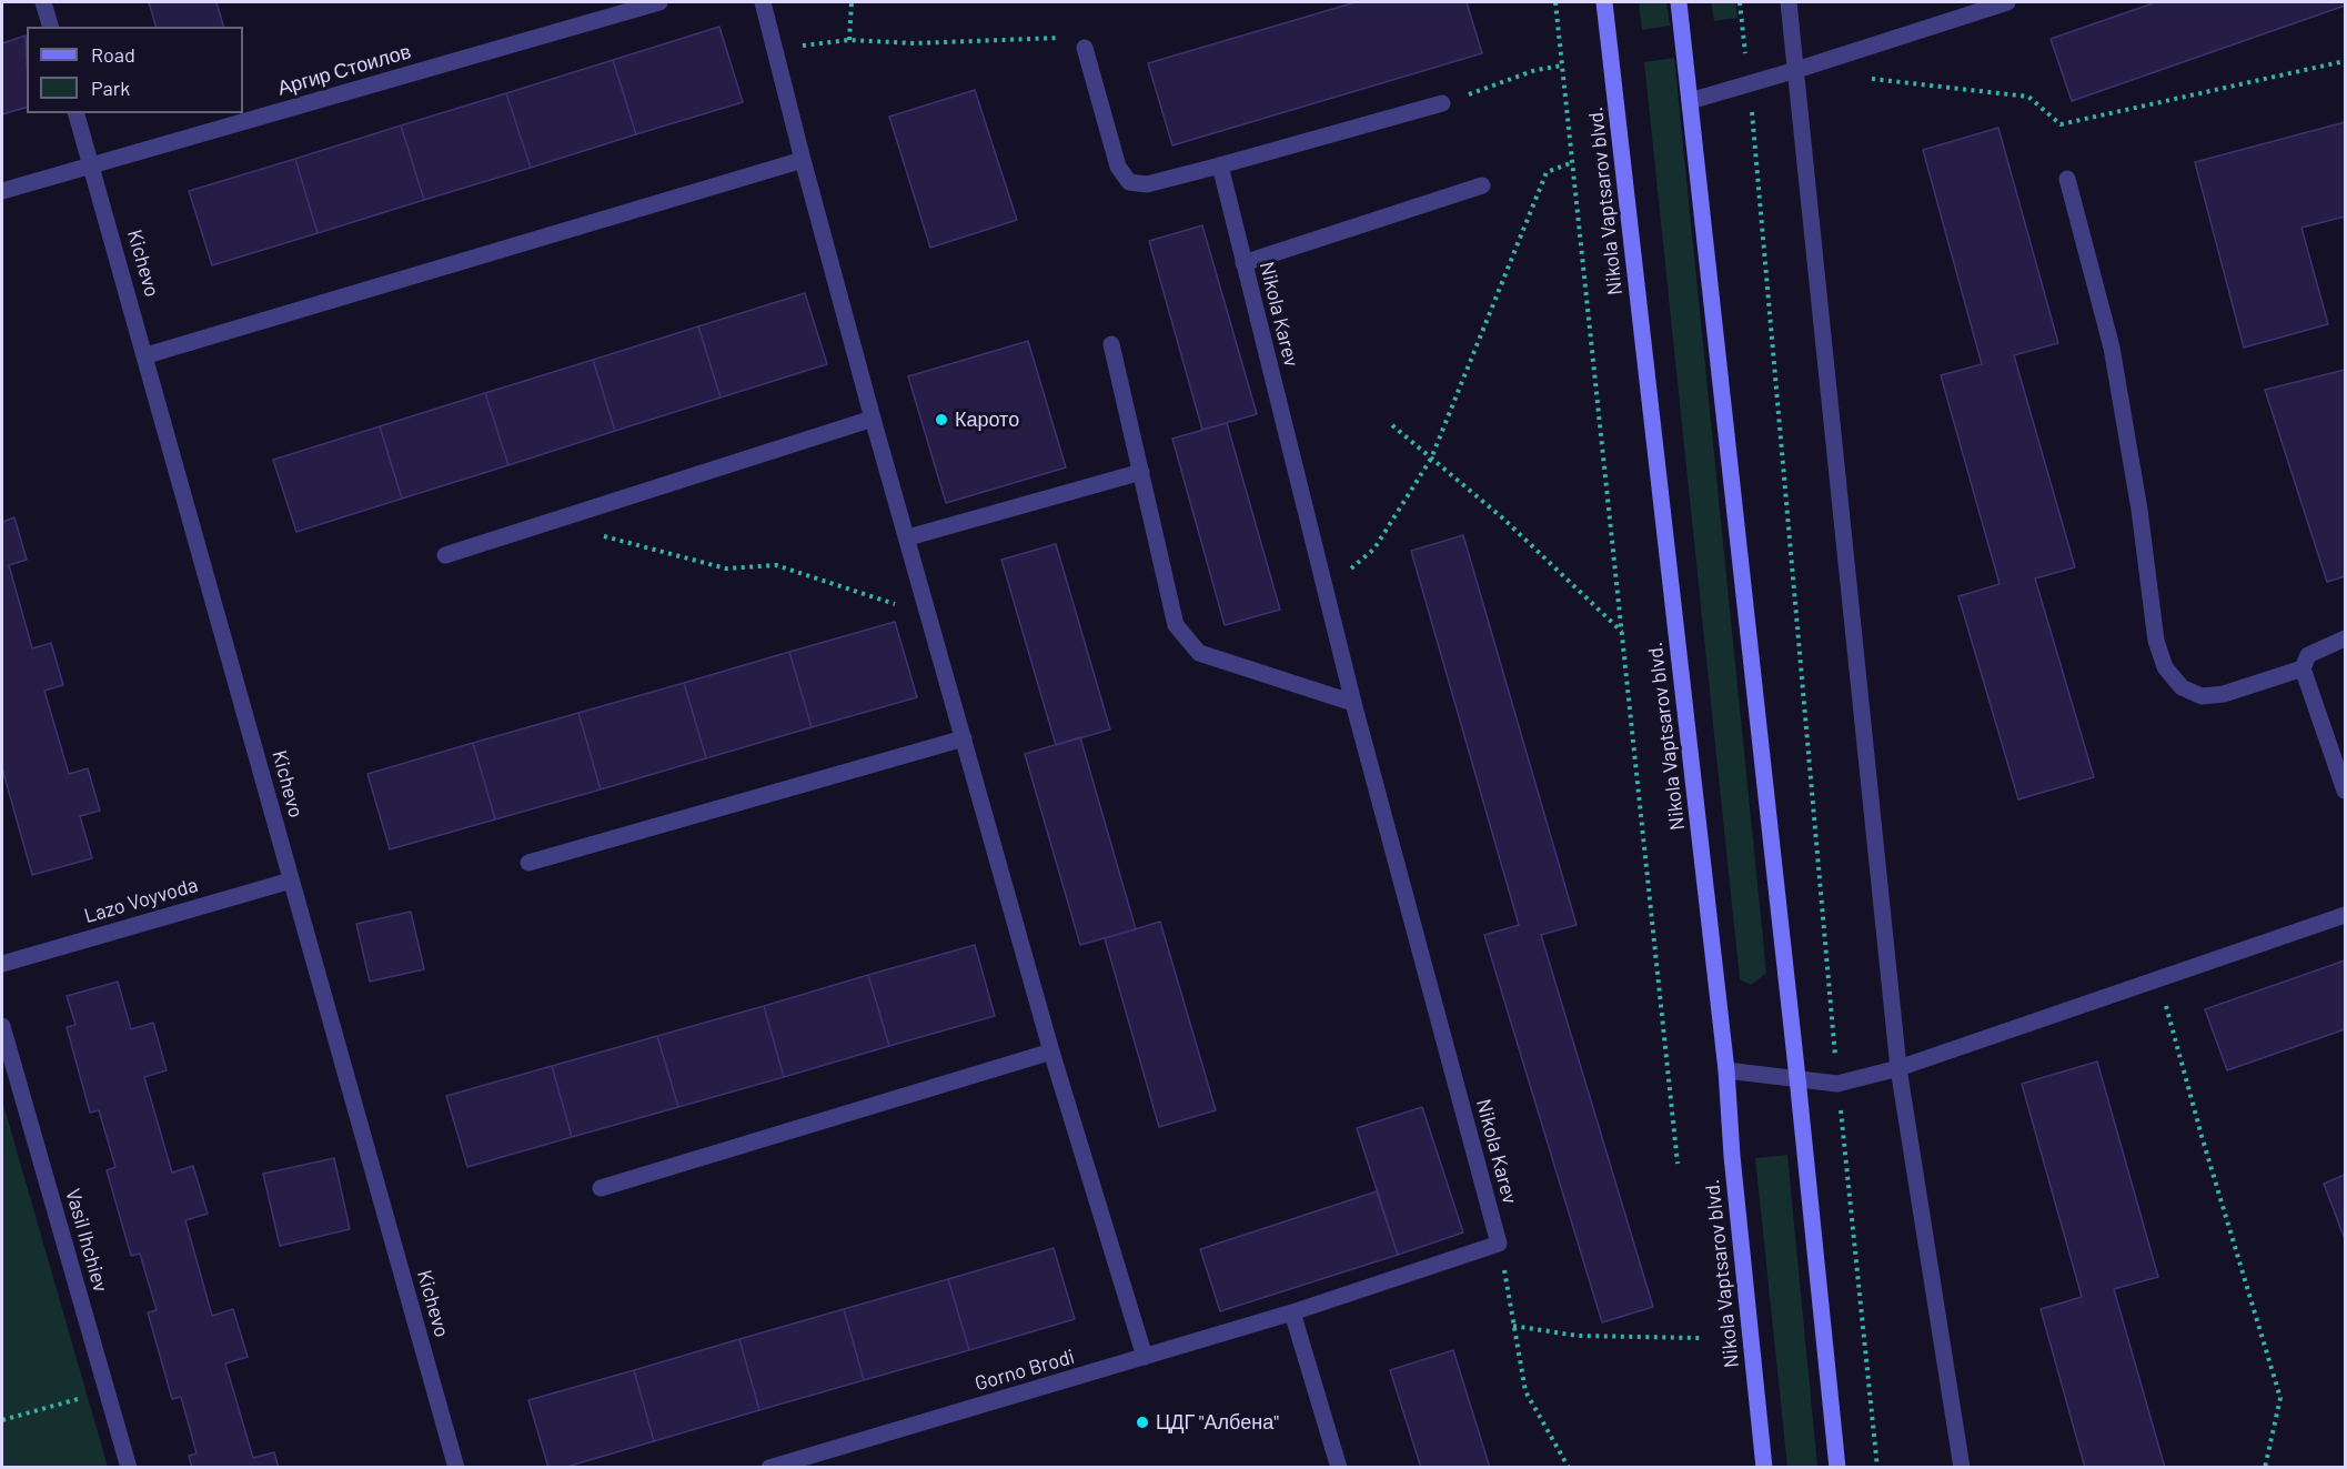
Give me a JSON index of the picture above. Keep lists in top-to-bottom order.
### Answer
{
  "streets": {
    "street": [
      "Аргир Стоилов",
      "Nikola Vaptsarov blvd.",
      "Kichevo",
      "Nikola Karev",
      "Lazo Voyvoda",
      "Vasil Ihchiev",
      "Gorno Brodi"
    ]
  },
  "crossings": [
    ["Аргир Стоилов", "Kichevo"],
    ["Kichevo", "Lazo Voyvoda"]
  ],
  "places": ["Карото", "ЦДГ \"Албена\""],
  "legend": ["Road", "Park"]
}
